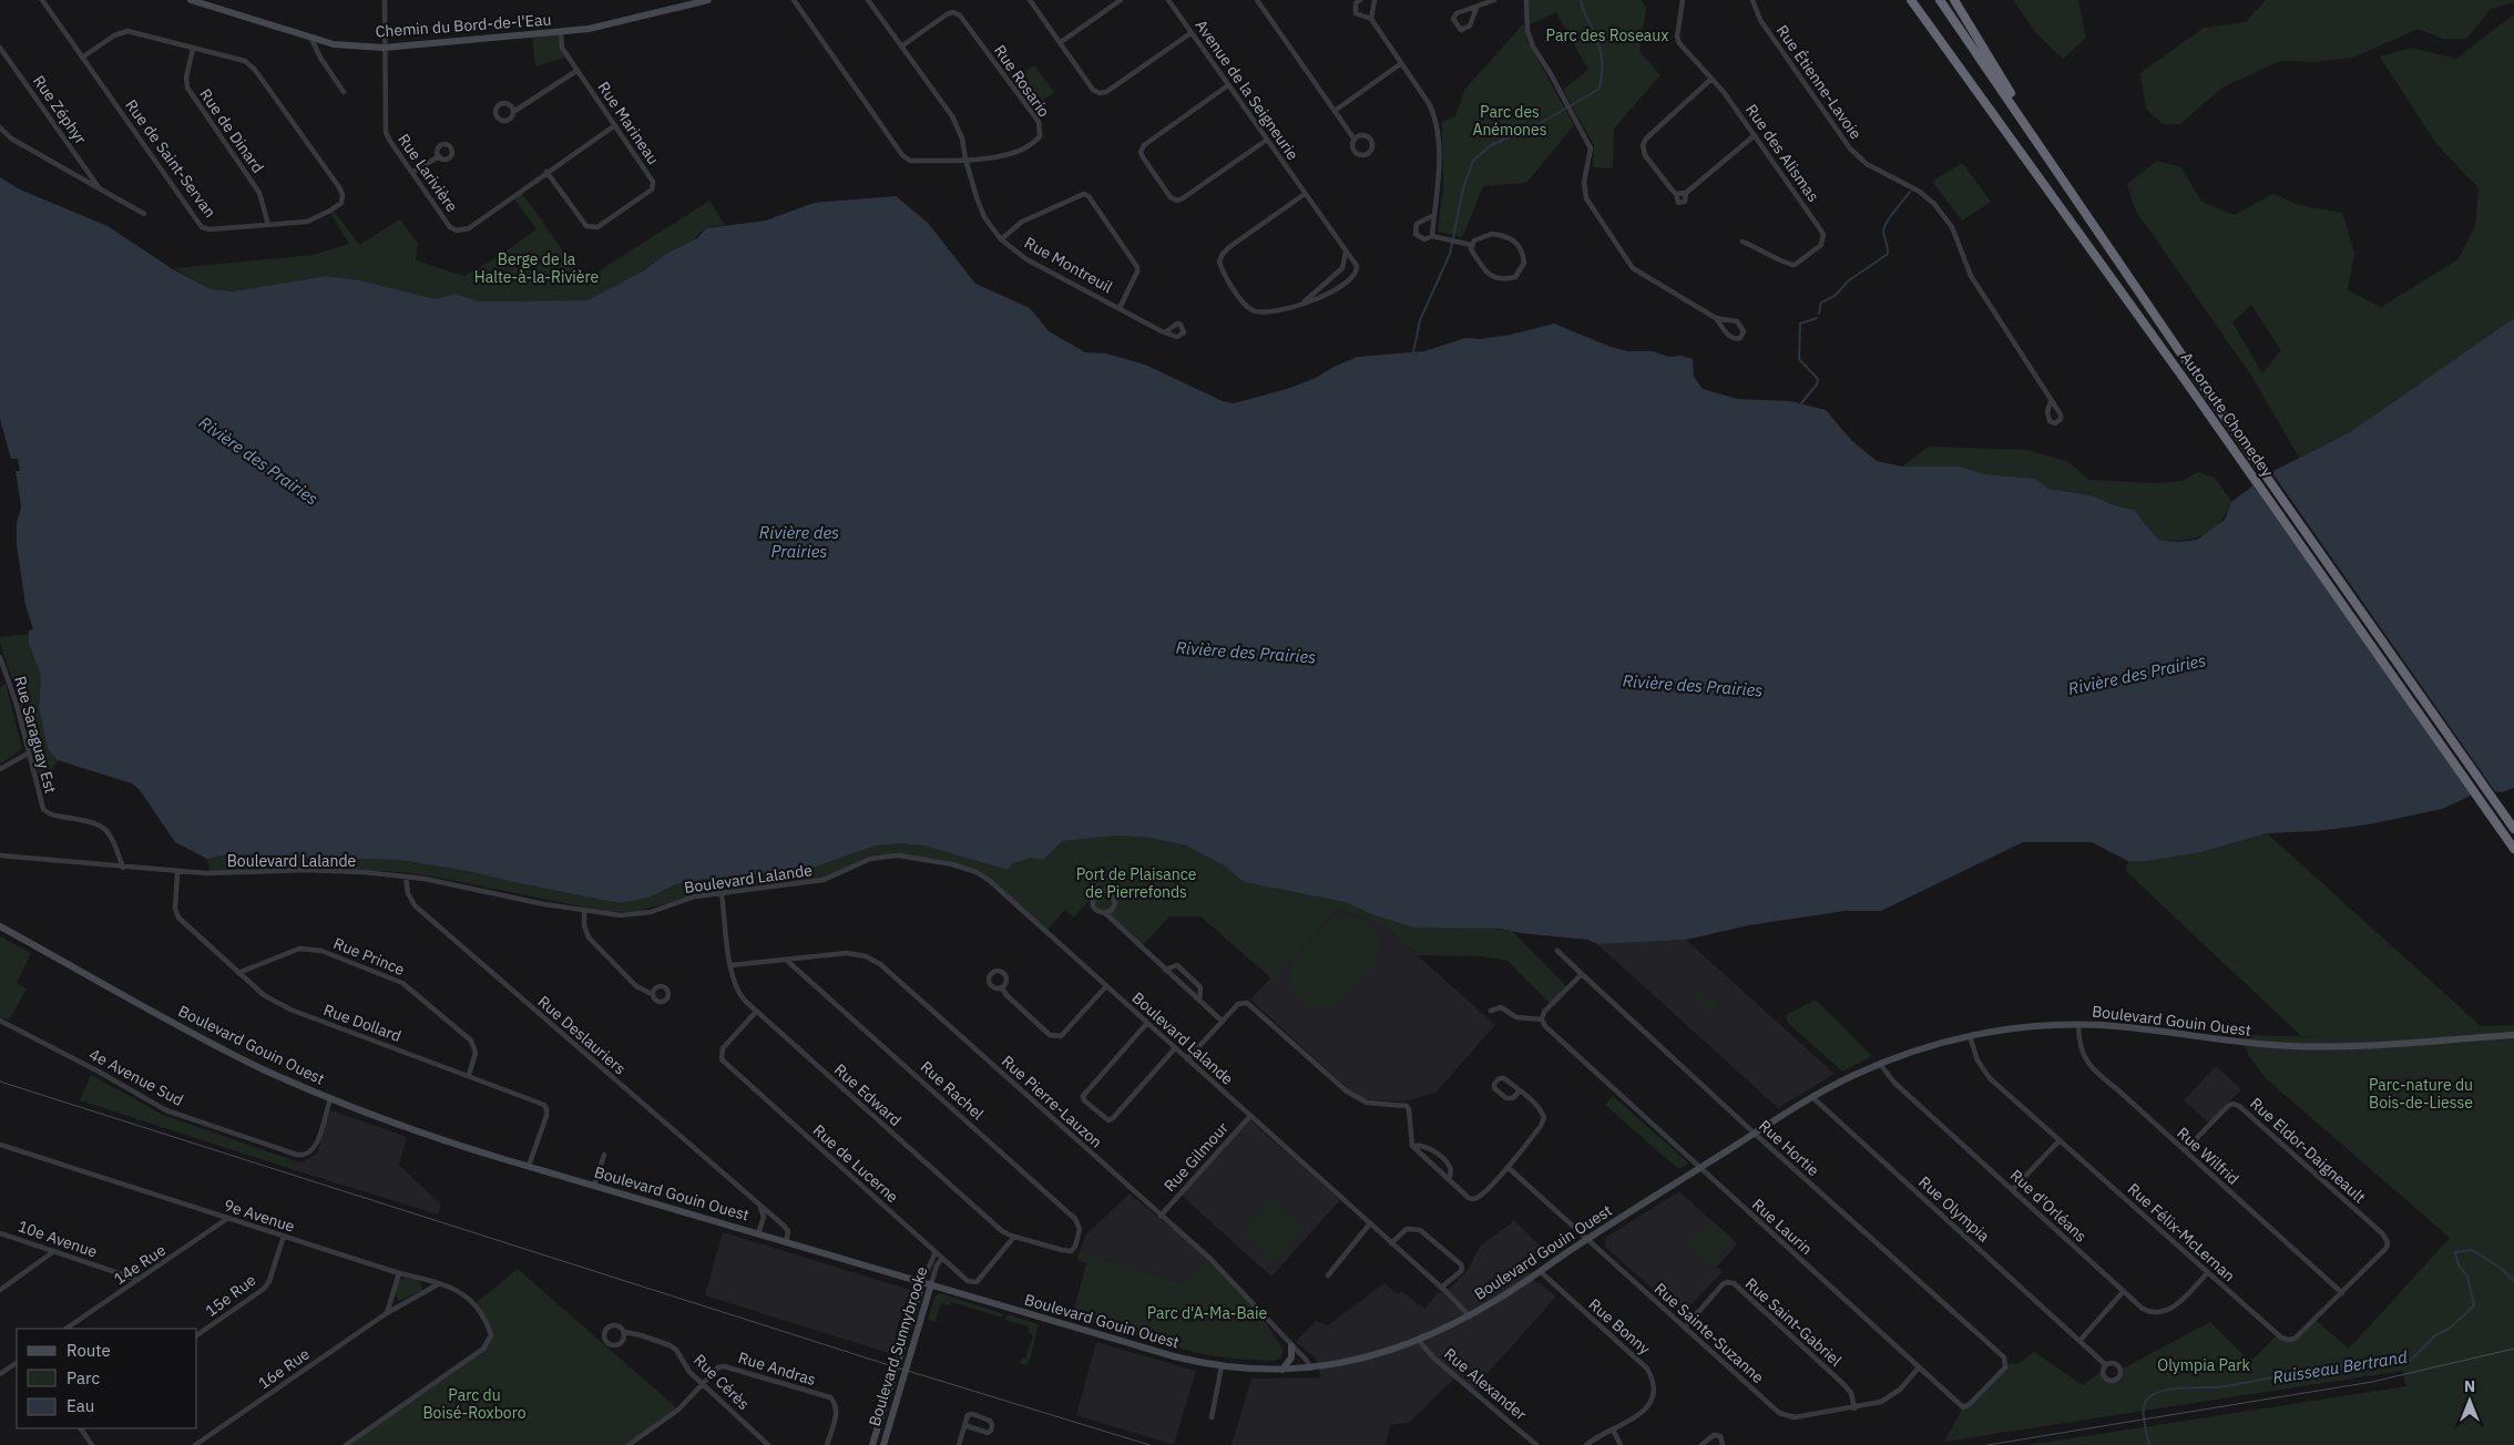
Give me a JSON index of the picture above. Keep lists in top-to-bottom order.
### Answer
{
  "streets": {
    "highway": ["Autoroute Chomedey"],
    "main road": ["Chemin du Bord-de-l'Eau", "Boulevard Gouin Ouest", "Boulevard Sunnybrooke"],
    "street": [
      "Rue Rosario",
      "Rue Étienne-Lavoie",
      "Avenue de la Seigneurie",
      "Rue Zéphyr",
      "Rue Marineau",
      "Rue de Dinard",
      "Rue des Alismas",
      "Rue de Saint-Servan",
      "Rue Larivière",
      "Rue Montreuil",
      "Rue Saraguay Est",
      "Boulevard Lalande",
      "Rue Prince",
      "Rue Dollard",
      "Rue Deslauriers",
      "4e Avenue Sud",
      "Rue Rachel",
      "Rue Edward",
      "Rue Pierre-Lauzon",
      "Rue Hortie",
      "Rue Eldor-Daigneault",
      "Rue Wilfrid",
      "Rue Gilmour",
      "Rue de Lucerne",
      "Rue d'Orléans",
      "Rue Olympia",
      "9e Avenue",
      "Rue Laurin",
      "Rue Félix-McLernan",
      "10e Avenue",
      "14e Rue",
      "15e Rue",
      "Rue Saint-Gabriel",
      "Rue Bonny",
      "Rue Sainte-Suzanne",
      "16e Rue",
      "Rue Andras",
      "Rue Cérès",
      "Rue Alexander"
    ]
  },
  "crossings": [
    ["Chemin du Bord-de-l'Eau", "Rue Marineau"],
    ["Chemin du Bord-de-l'Eau", "Rue Larivière"],
    ["Rue Rosario", "Rue Montreuil"],
    ["Rue Marineau", "Rue Larivière"],
    ["Rue de Dinard", "Rue de Saint-Servan"],
    ["Rue Saraguay Est", "Boulevard Lalande"],
    ["Boulevard Lalande", "Boulevard Gouin Ouest"],
    ["Boulevard Lalande", "Rue Dollard"],
    ["Boulevard Lalande", "Rue Deslauriers"],
    ["Boulevard Lalande", "Rue Edward"],
    ["Boulevard Lalande", "Rue Gilmour"],
    ["Rue Prince", "Rue Dollard"],
    ["Boulevard Gouin Ouest", "Rue Dollard"],
    ["Boulevard Gouin Ouest", "Rue Deslauriers"],
    ["Boulevard Gouin Ouest", "4e Avenue Sud"],
    ["Boulevard Gouin Ouest", "Rue Pierre-Lauzon"],
    ["Boulevard Gouin Ouest", "Rue Hortie"],
    ["Boulevard Gouin Ouest", "Rue Wilfrid"],
    ["Boulevard Gouin Ouest", "Rue d'Orléans"],
    ["Boulevard Gouin Ouest", "Rue Olympia"],
    ["Boulevard Gouin Ouest", "Rue Laurin"],
    ["Boulevard Gouin Ouest", "Rue Félix-McLernan"],
    ["Boulevard Gouin Ouest", "Rue Bonny"],
    ["Boulevard Gouin Ouest", "Rue Sainte-Suzanne"],
    ["Boulevard Gouin Ouest", "Boulevard Sunnybrooke"],
    ["Boulevard Gouin Ouest", "Rue Alexander"],
    ["Rue Rachel", "Rue Edward"],
    ["Rue Rachel", "Rue Pierre-Lauzon"],
    ["Rue Edward", "Rue Pierre-Lauzon"],
    ["Rue Edward", "Rue de Lucerne"],
    ["Rue Pierre-Lauzon", "Rue Gilmour"],
    ["Rue Hortie", "Rue Laurin"],
    ["Rue Eldor-Daigneault", "Rue Wilfrid"],
    ["Rue Eldor-Daigneault", "Rue Félix-McLernan"],
    ["Rue Wilfrid", "Rue Félix-McLernan"],
    ["Rue de Lucerne", "Boulevard Sunnybrooke"],
    ["Rue d'Orléans", "Rue Félix-McLernan"],
    ["9e Avenue", "14e Rue"],
    ["9e Avenue", "15e Rue"],
    ["9e Avenue", "16e Rue"],
    ["Rue Laurin", "Rue Sainte-Suzanne"],
    ["10e Avenue", "14e Rue"],
    ["Rue Saint-Gabriel", "Rue Sainte-Suzanne"],
    ["Rue Andras", "Rue Cérès"]
  ],
  "water": ["Rivière des Prairies", "Ruisseau Bertrand"],
  "parks": [
    "Parc des Roseaux",
    "Parc des Anémones",
    "Berge de la Halte-à-la-Rivière",
    "Port de Plaisance de Pierrefonds",
    "Parc-nature du Bois-de-Liesse",
    "Parc d'A-Ma-Baie",
    "Olympia Park",
    "Parc du Boisé-Roxboro"
  ],
  "legend": ["Route", "Parc", "Eau"],
  "north": "top"
}
